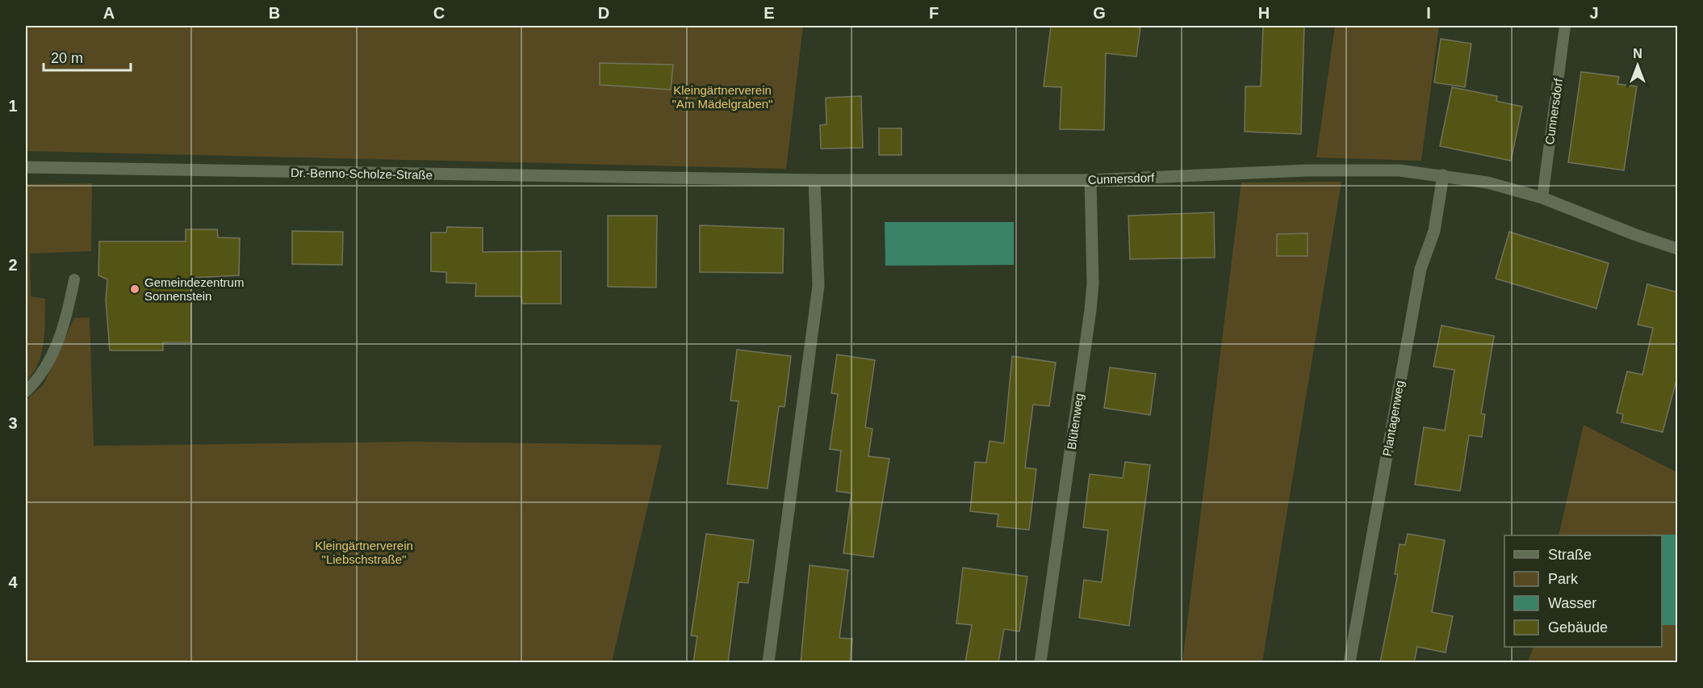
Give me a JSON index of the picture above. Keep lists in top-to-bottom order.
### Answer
{
  "streets": {
    "street": [
      "Cunnersdorf",
      "Dr.-Benno-Scholze-Straße",
      "Plantagenweg",
      "Blütenweg"
    ]
  },
  "crossings": [
    ["Cunnersdorf", "Dr.-Benno-Scholze-Straße"],
    ["Cunnersdorf", "Plantagenweg"],
    ["Cunnersdorf", "Blütenweg"]
  ],
  "parks": ["Kleingärtnerverein \"Am Mädelgraben\"", "Kleingärtnerverein \"Liebschstraße\""],
  "places": ["Gemeindezentrum Sonnenstein"],
  "legend": [
    "Straße",
    "Park",
    "Wasser",
    "Gebäude"
  ],
  "scale_bar": "20 m",
  "north": "top",
  "grid": {
    "columns": [
      "A",
      "B",
      "C",
      "D",
      "E",
      "F",
      "G",
      "H",
      "I",
      "J"
    ],
    "rows": [
      "1",
      "2",
      "3",
      "4"
    ]
  }
}
